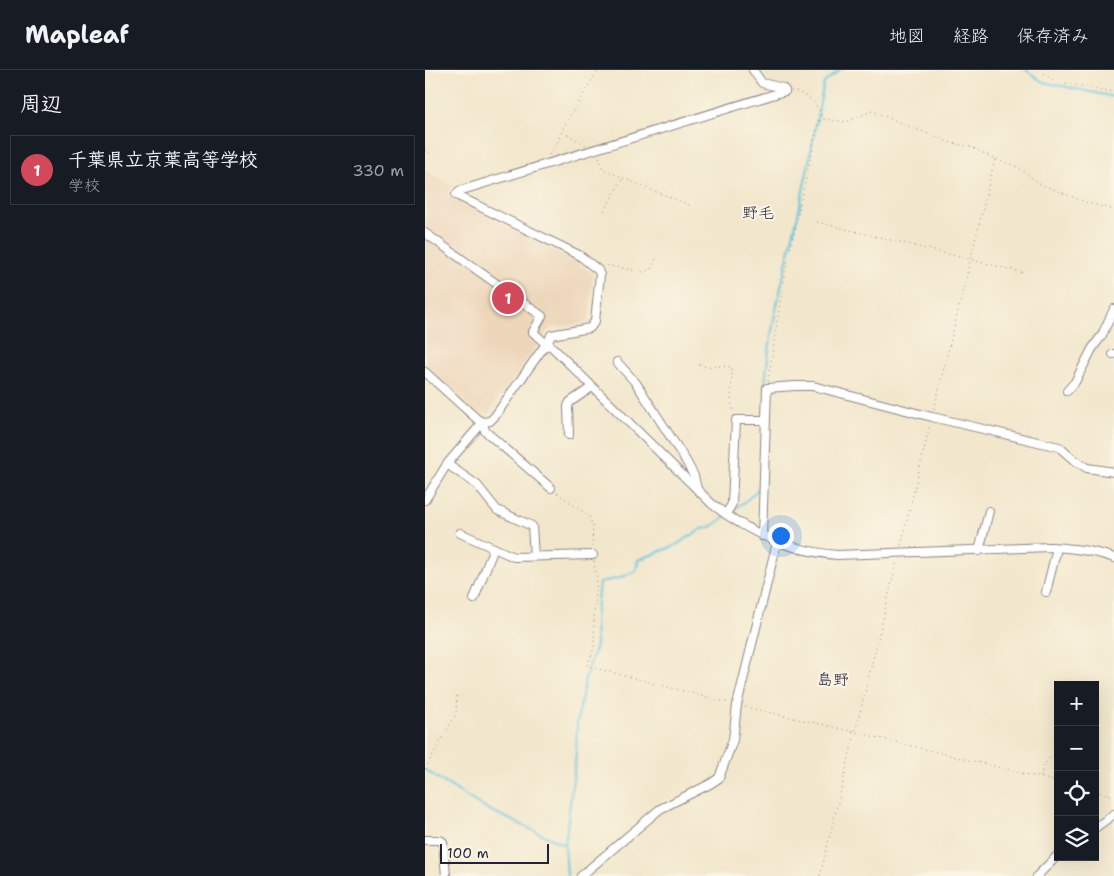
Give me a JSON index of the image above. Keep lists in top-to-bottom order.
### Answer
{
  "districts": ["野毛", "島野"],
  "scale_bar": "100 m",
  "page": {
    "header": "Mapleaf",
    "nav": ["地図", "経路", "保存済み"],
    "heading": "周辺",
    "list": [
      {
        "mark": "1",
        "name": "千葉県立京葉高等学校",
        "note": "学校",
        "value": "330 m"
      }
    ],
    "pins": "1",
    "map_buttons": ["+", "−"],
    "scale": "100 m"
  }
}
